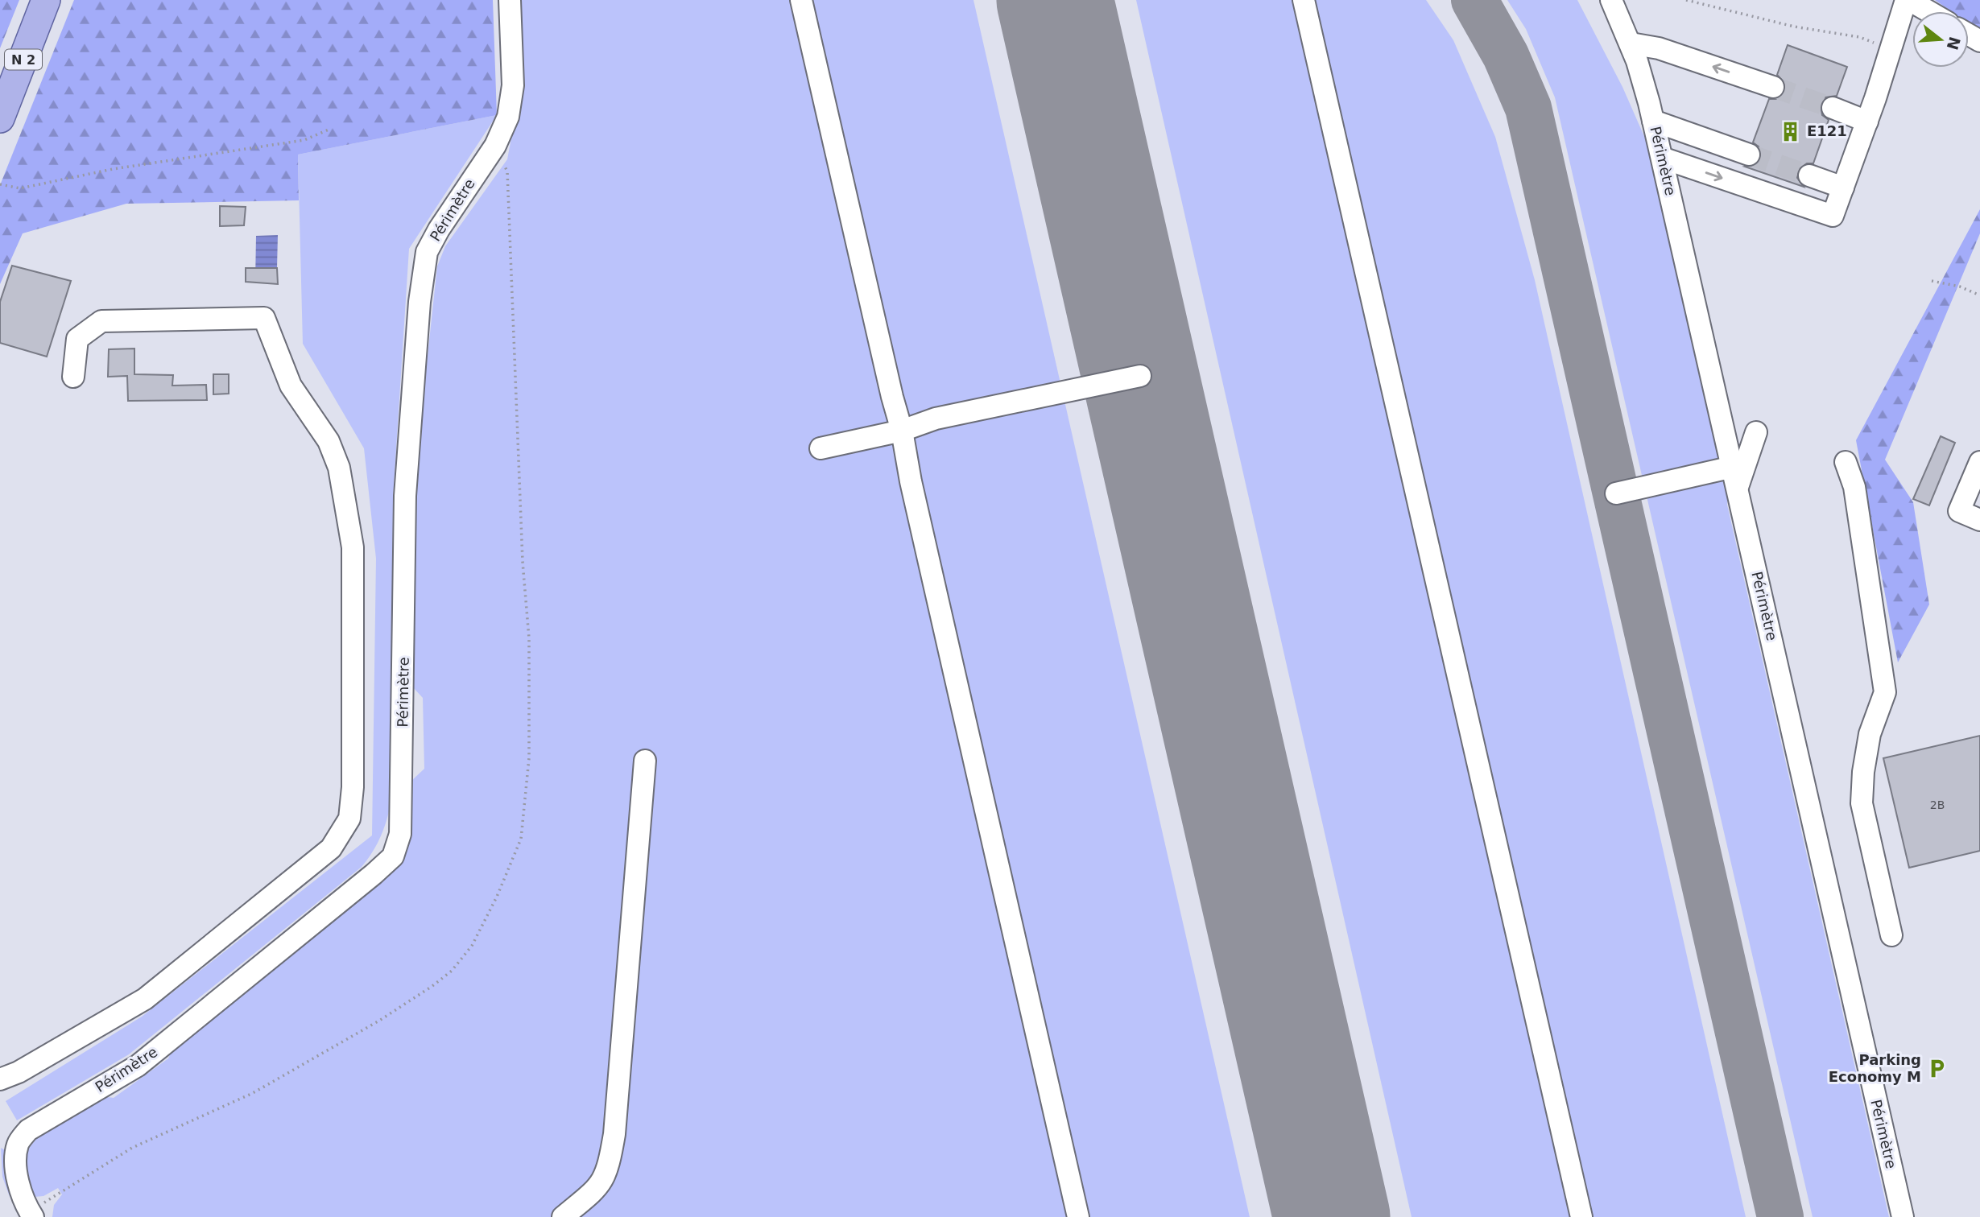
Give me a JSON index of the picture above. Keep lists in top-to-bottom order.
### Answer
{
  "streets": {
    "main road": ["N 2"],
    "lane": ["Périmètre"]
  },
  "places": {
    "building": ["E121"],
    "parking": ["Parking Economy M"]
  },
  "house_numbers": ["2B"],
  "north": "right"
}
